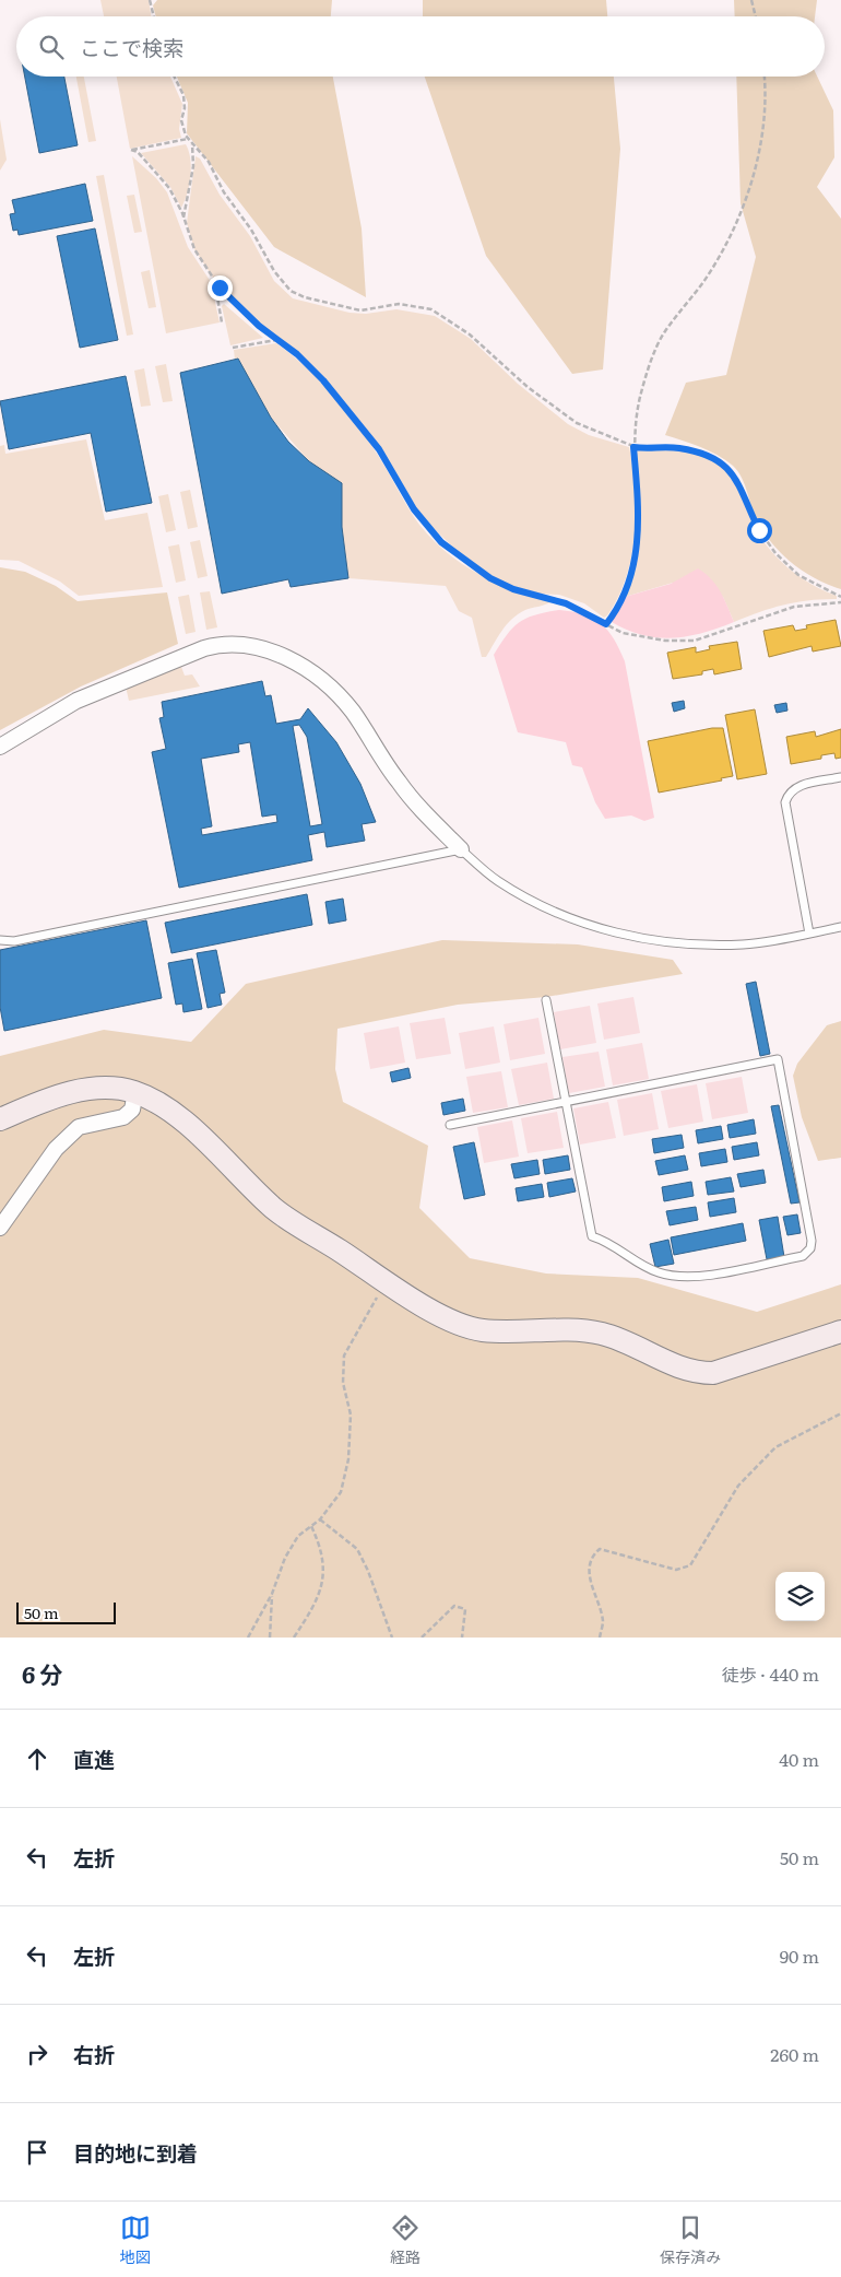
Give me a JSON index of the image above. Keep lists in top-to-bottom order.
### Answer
{
  "scale_bar": "50 m",
  "page": {
    "search": "ここで検索",
    "scale": "50 m",
    "heading": ["6 分", "徒歩 · 440 m"],
    "list": [
      ["直進", "40 m"],
      ["左折", "50 m"],
      ["左折", "90 m"],
      ["右折", "260 m"],
      "目的地に到着"
    ],
    "nav": ["地図", "経路", "保存済み"]
  }
}
